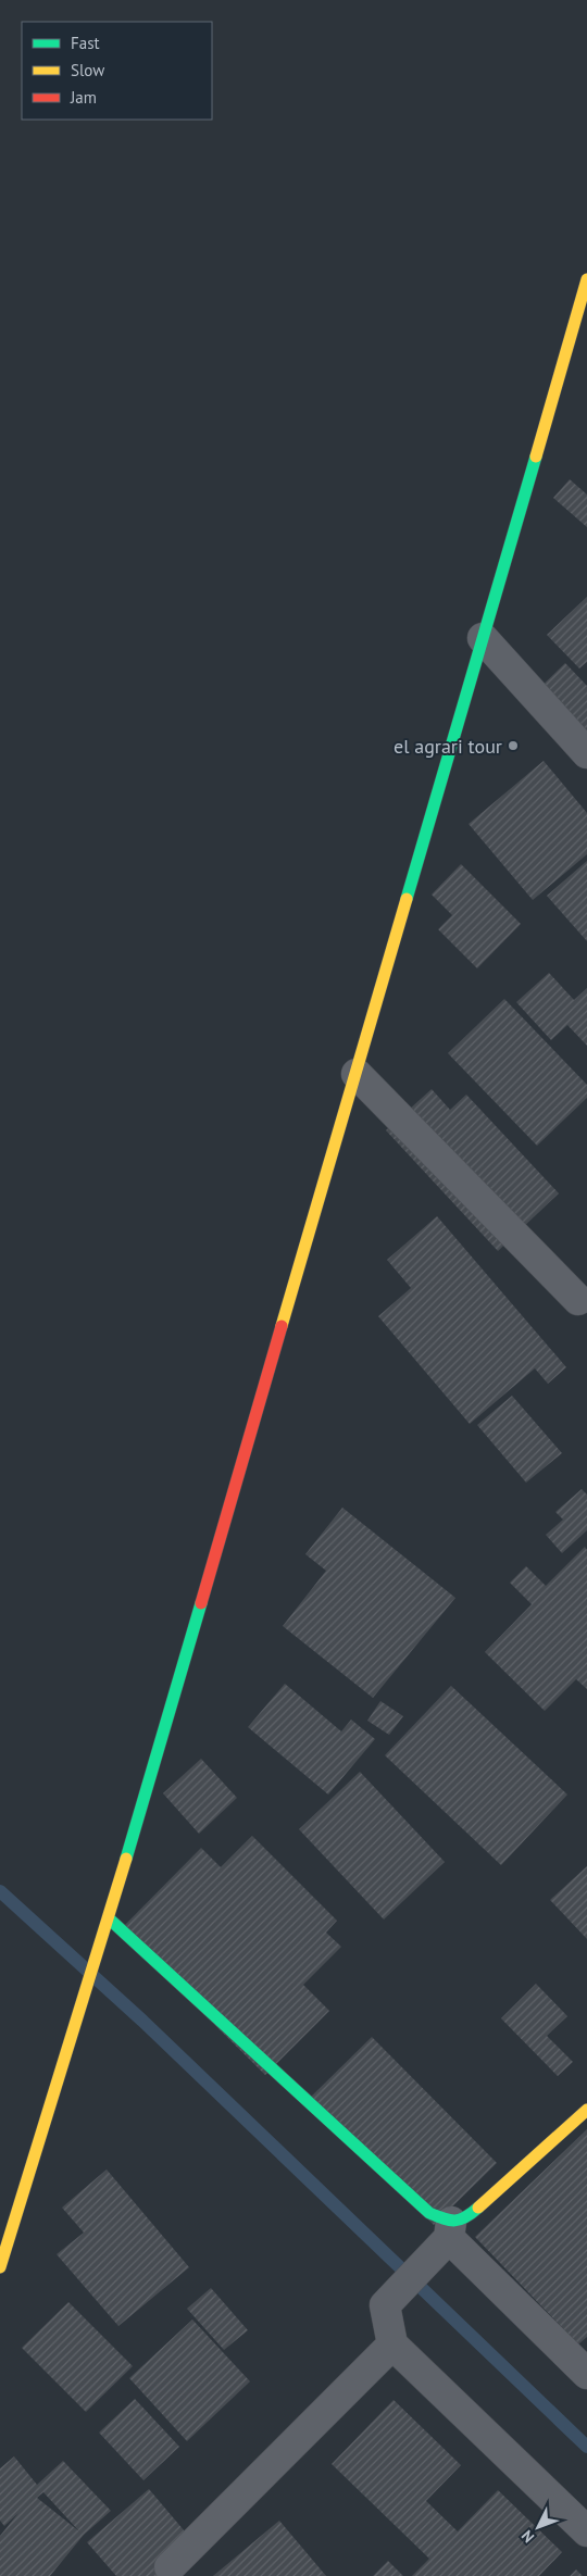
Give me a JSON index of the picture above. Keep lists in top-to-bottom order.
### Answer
{
  "places": ["el agrari tour"],
  "legend": ["Fast", "Slow", "Jam"],
  "north": "bottom left"
}
